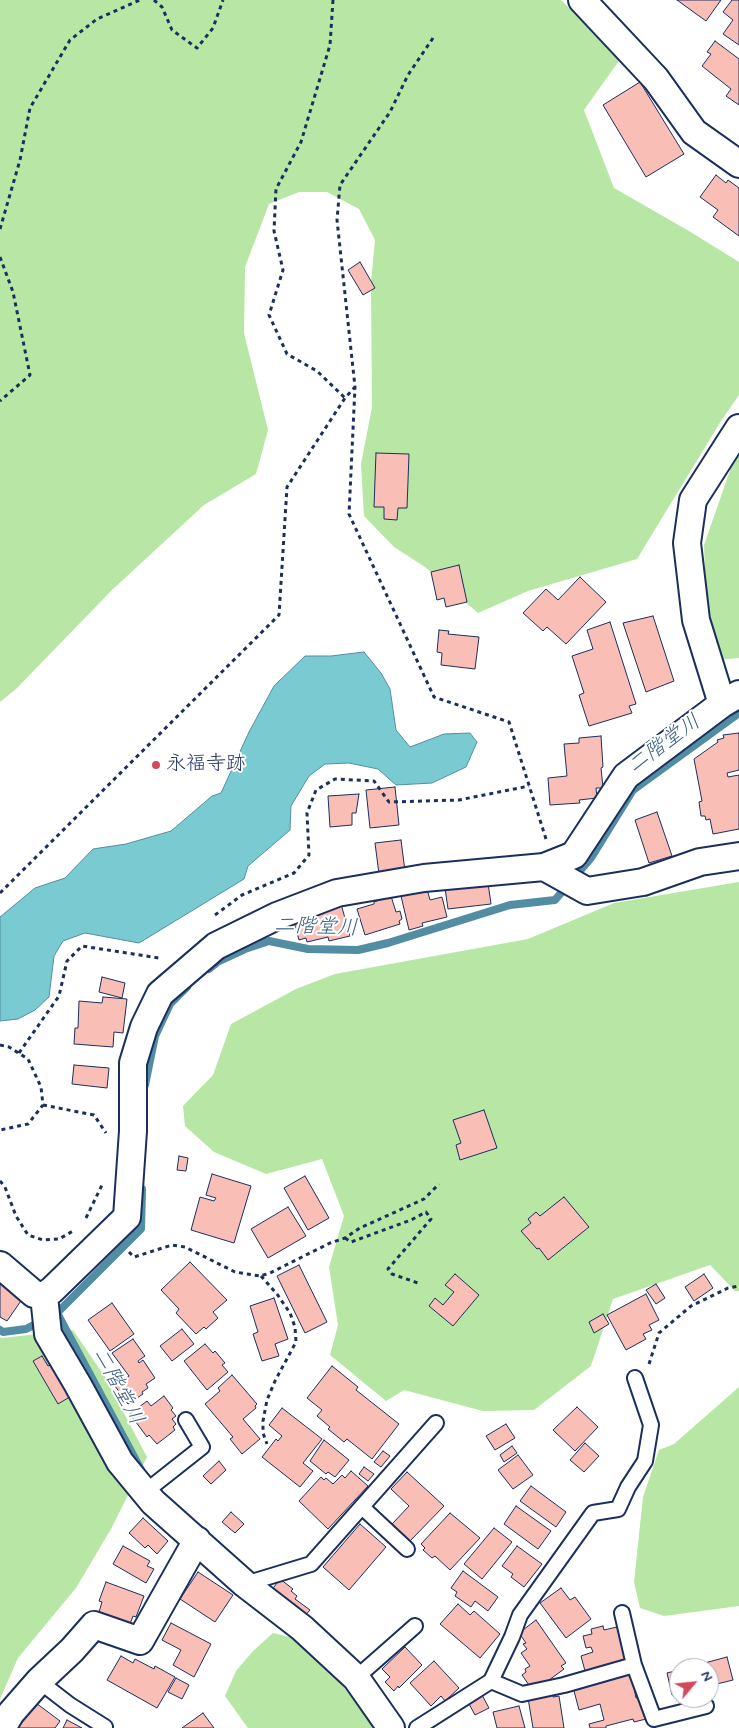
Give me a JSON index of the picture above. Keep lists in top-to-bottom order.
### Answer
{
  "water": ["二階堂川"],
  "places": ["永福寺跡"],
  "north": "top right"
}
